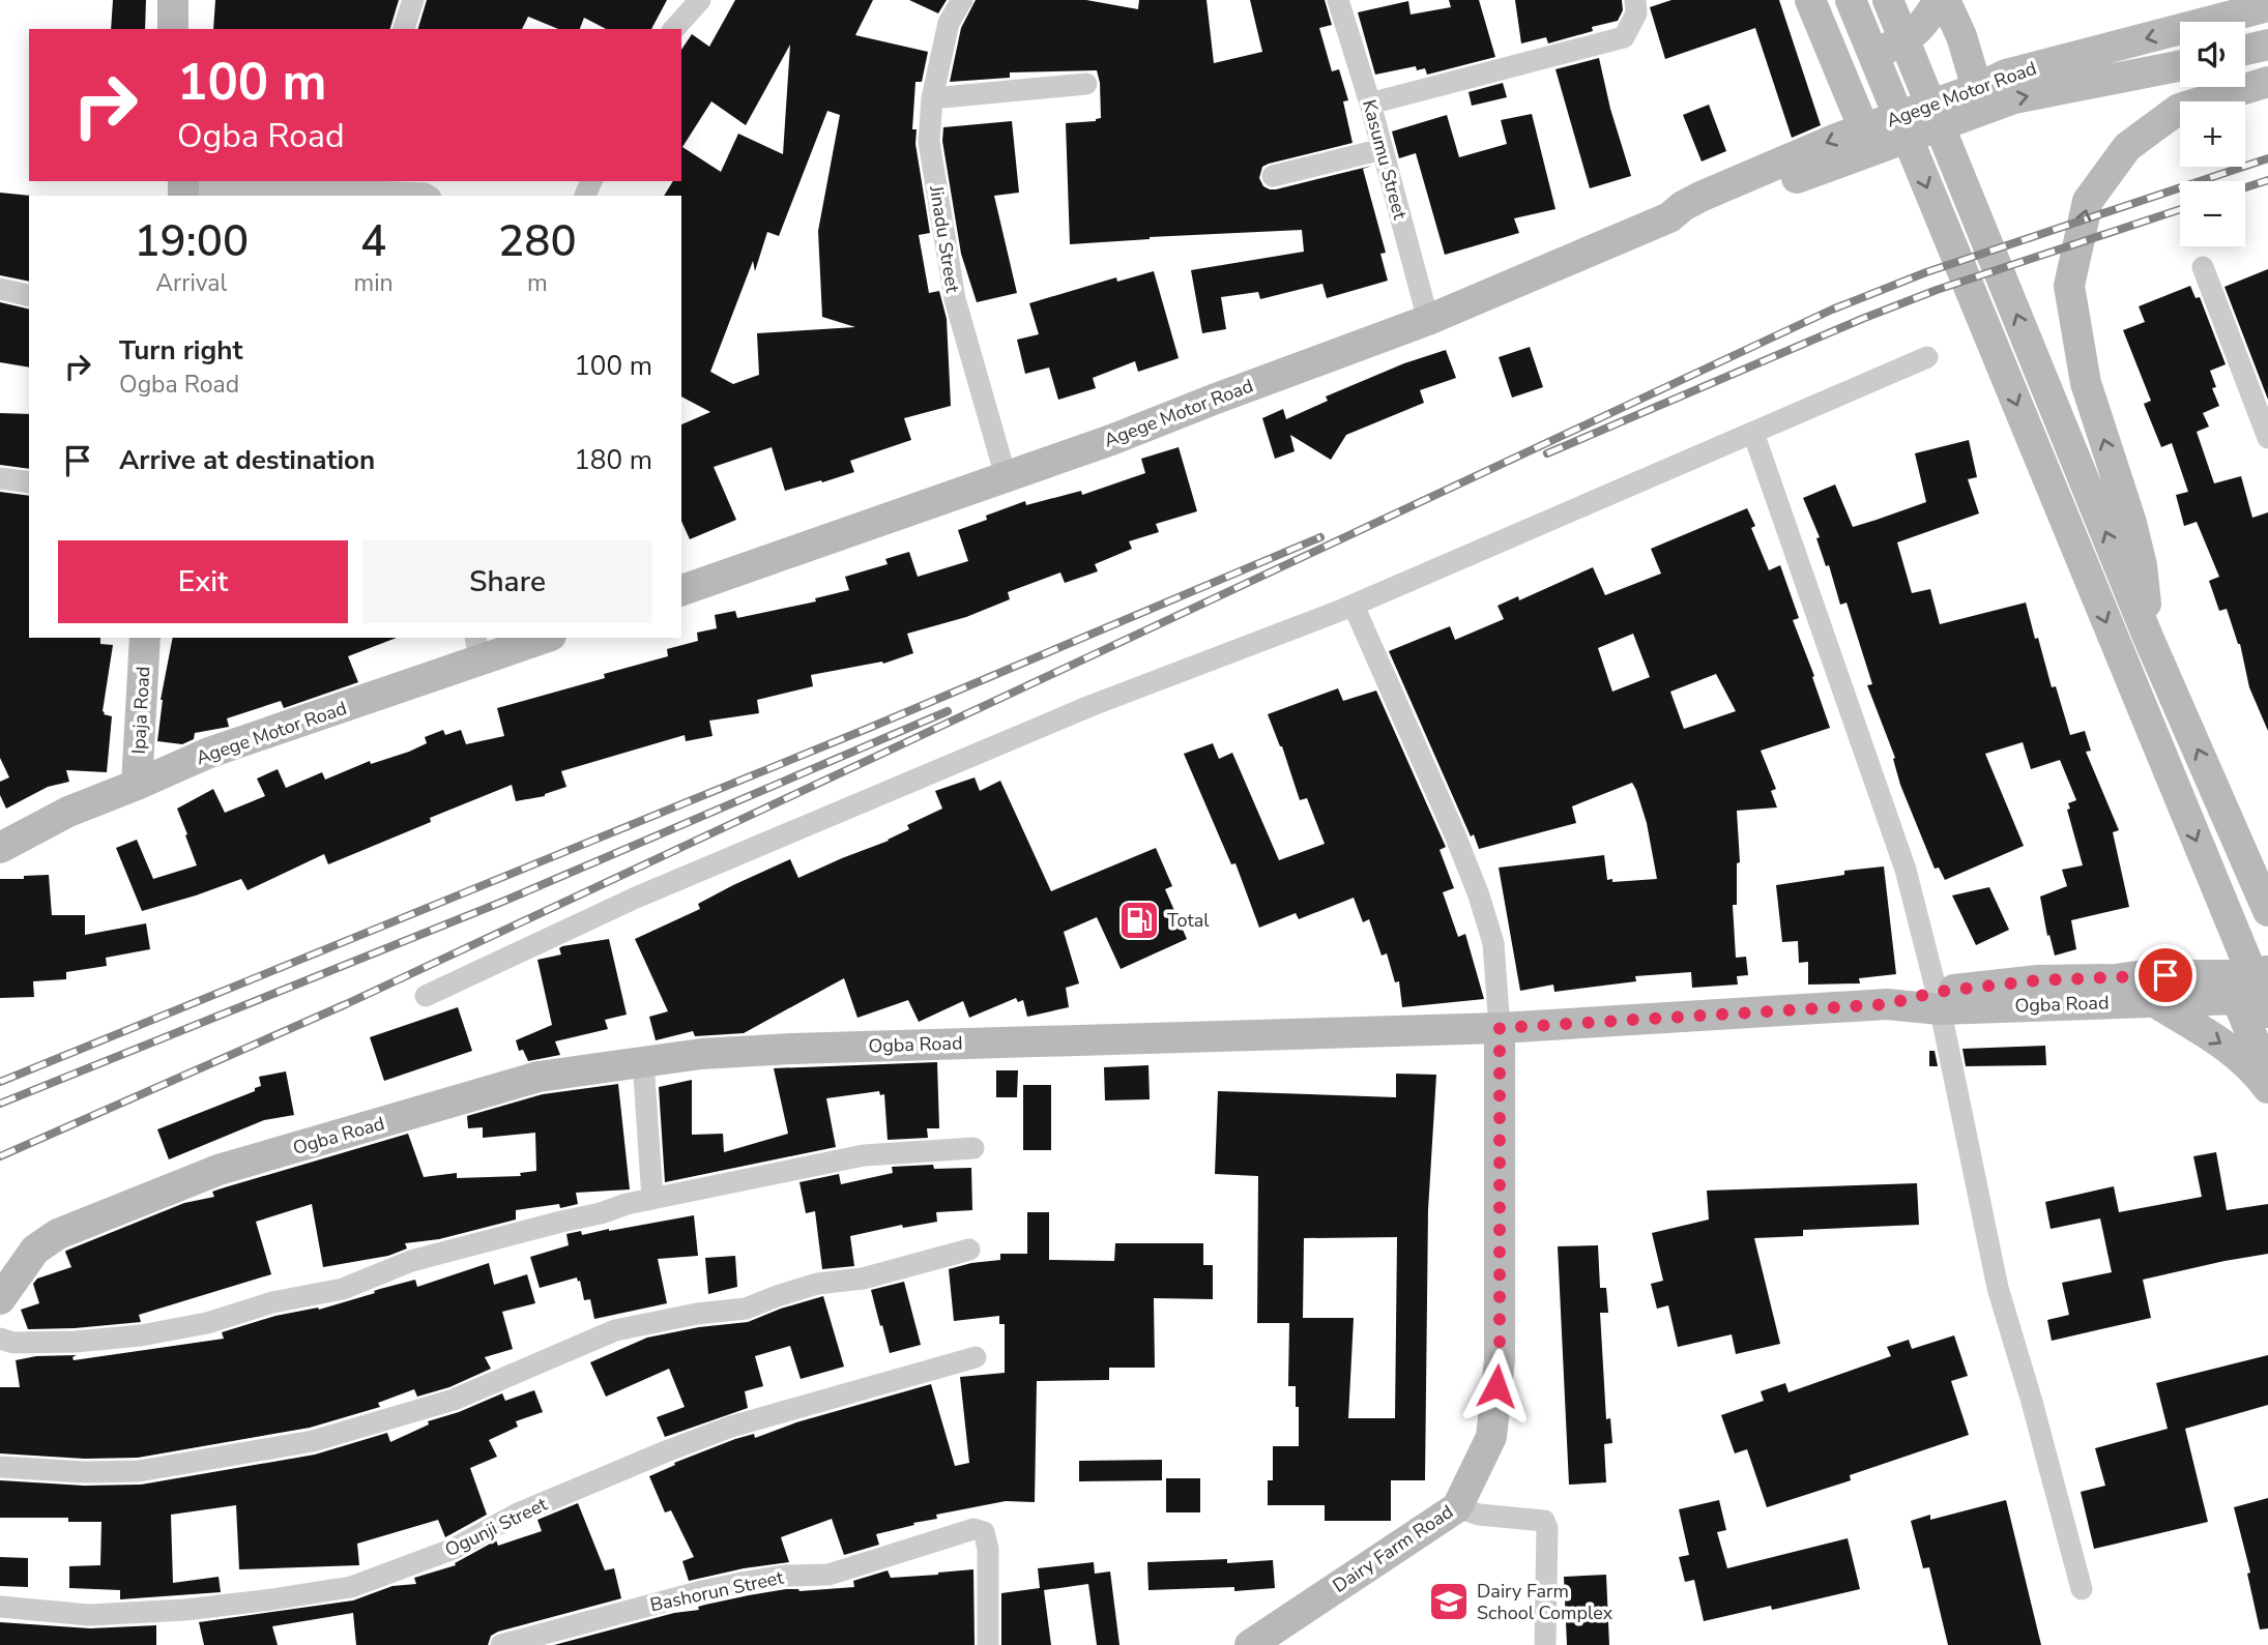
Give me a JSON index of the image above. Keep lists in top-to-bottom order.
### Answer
{
  "streets": {
    "main road": [
      "Agege Motor Road",
      "Ipaja Road",
      "Ogba Road",
      "Dairy Farm Road"
    ],
    "street": [
      "Kasumu Street",
      "Jinadu Street",
      "Ogunji Street",
      "Bashorun Street"
    ]
  },
  "crossings": [
    ["Agege Motor Road", "Kasumu Street"],
    ["Agege Motor Road", "Jinadu Street"],
    ["Agege Motor Road", "Ipaja Road"],
    ["Ogba Road", "Dairy Farm Road"]
  ],
  "places": {
    "fuel station": ["Total"],
    "school or university": ["Dairy Farm School Complex"]
  },
  "page": {
    "map_buttons": ["+", "−"],
    "turn": ["100 m", "Ogba Road"],
    "eta": [
      "19:00",
      "Arrival",
      "4",
      "min",
      "280",
      "m"
    ],
    "list": [
      {
        "name": "Turn right",
        "note": "Ogba Road",
        "value": "100 m"
      },
      {
        "name": "Arrive at destination",
        "value": "180 m"
      }
    ],
    "buttons": ["Exit", "Share"]
  }
}
